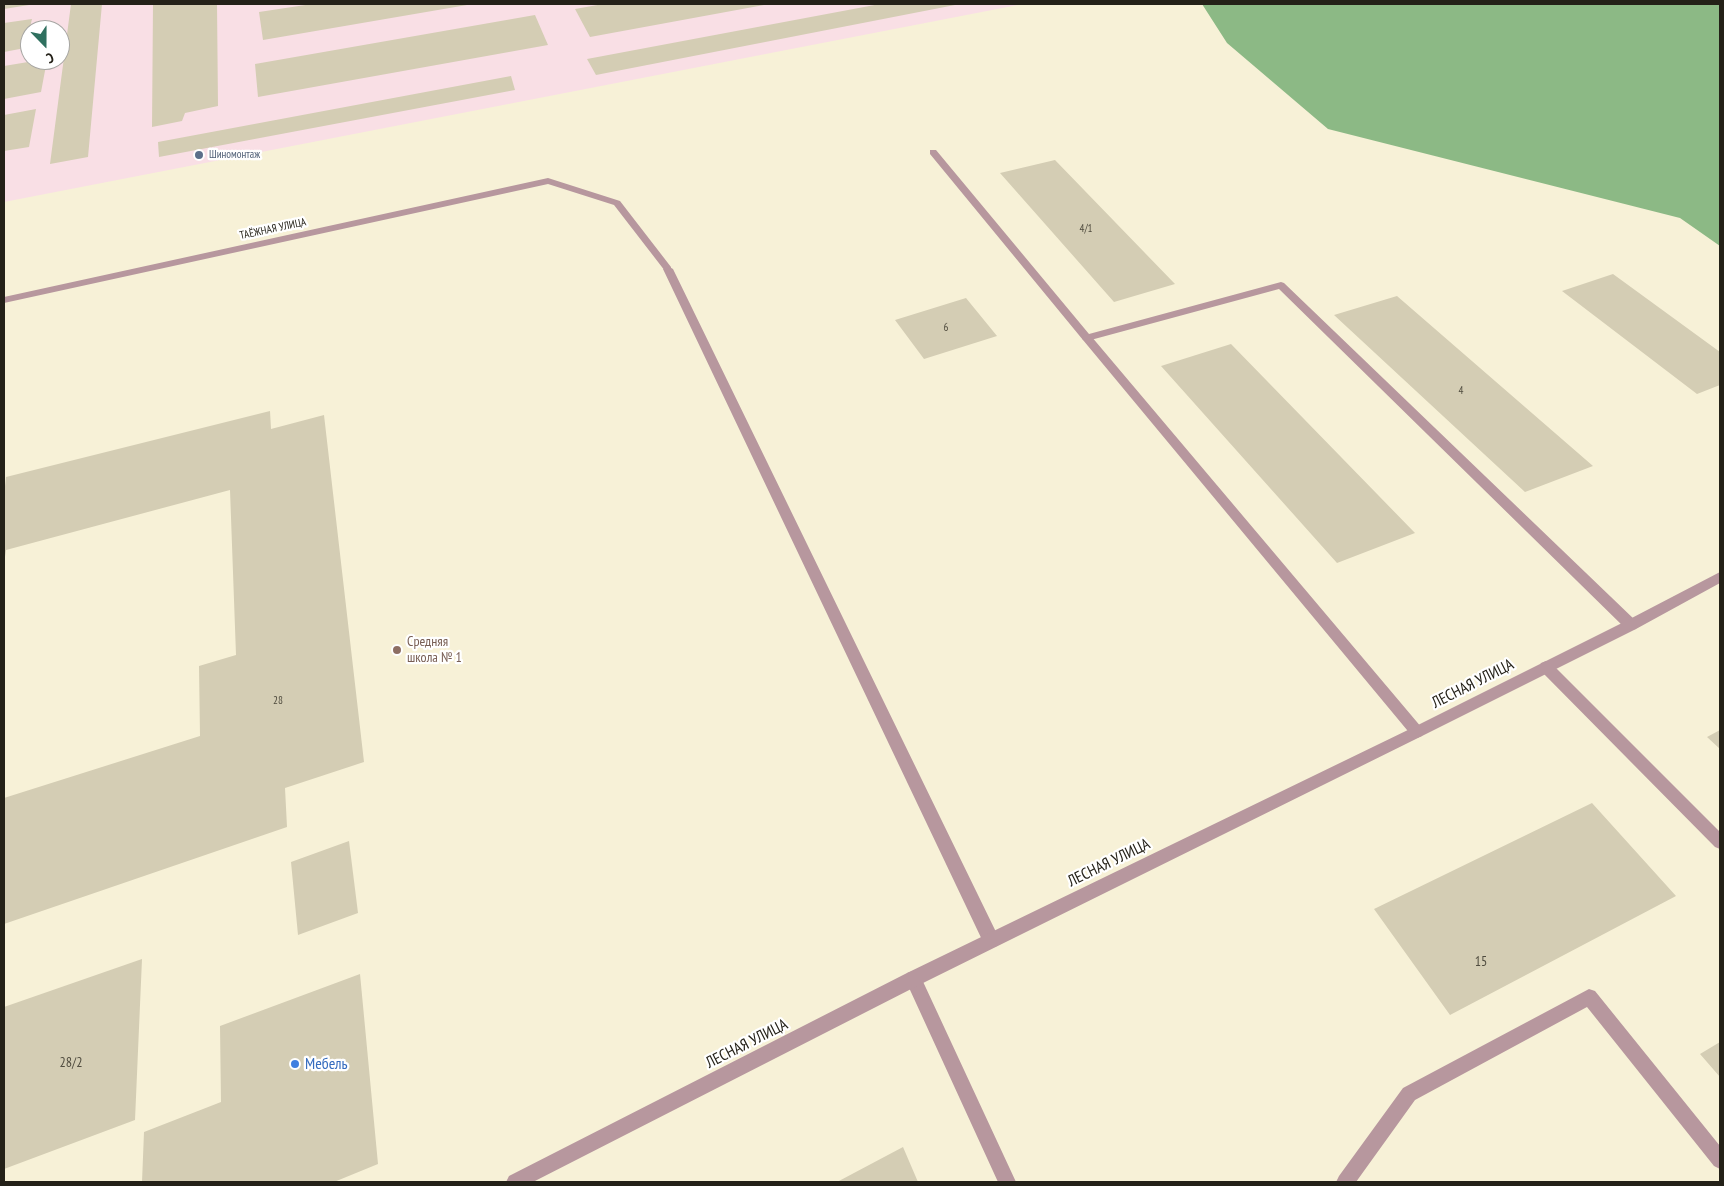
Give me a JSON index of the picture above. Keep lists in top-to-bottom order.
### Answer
{
  "streets": {
    "street": ["ТАЁЖНАЯ УЛИЦА", "ЛЕСНАЯ УЛИЦА"]
  },
  "crossings": [
    ["ТАЁЖНАЯ УЛИЦА", "ЛЕСНАЯ УЛИЦА"]
  ],
  "places": ["Шиномонтаж", "Средняя школа № 1", "Мебель"],
  "house_numbers": [
    "4/1",
    "6",
    "4",
    "28",
    "15",
    "28/2"
  ],
  "north": "bottom"
}
